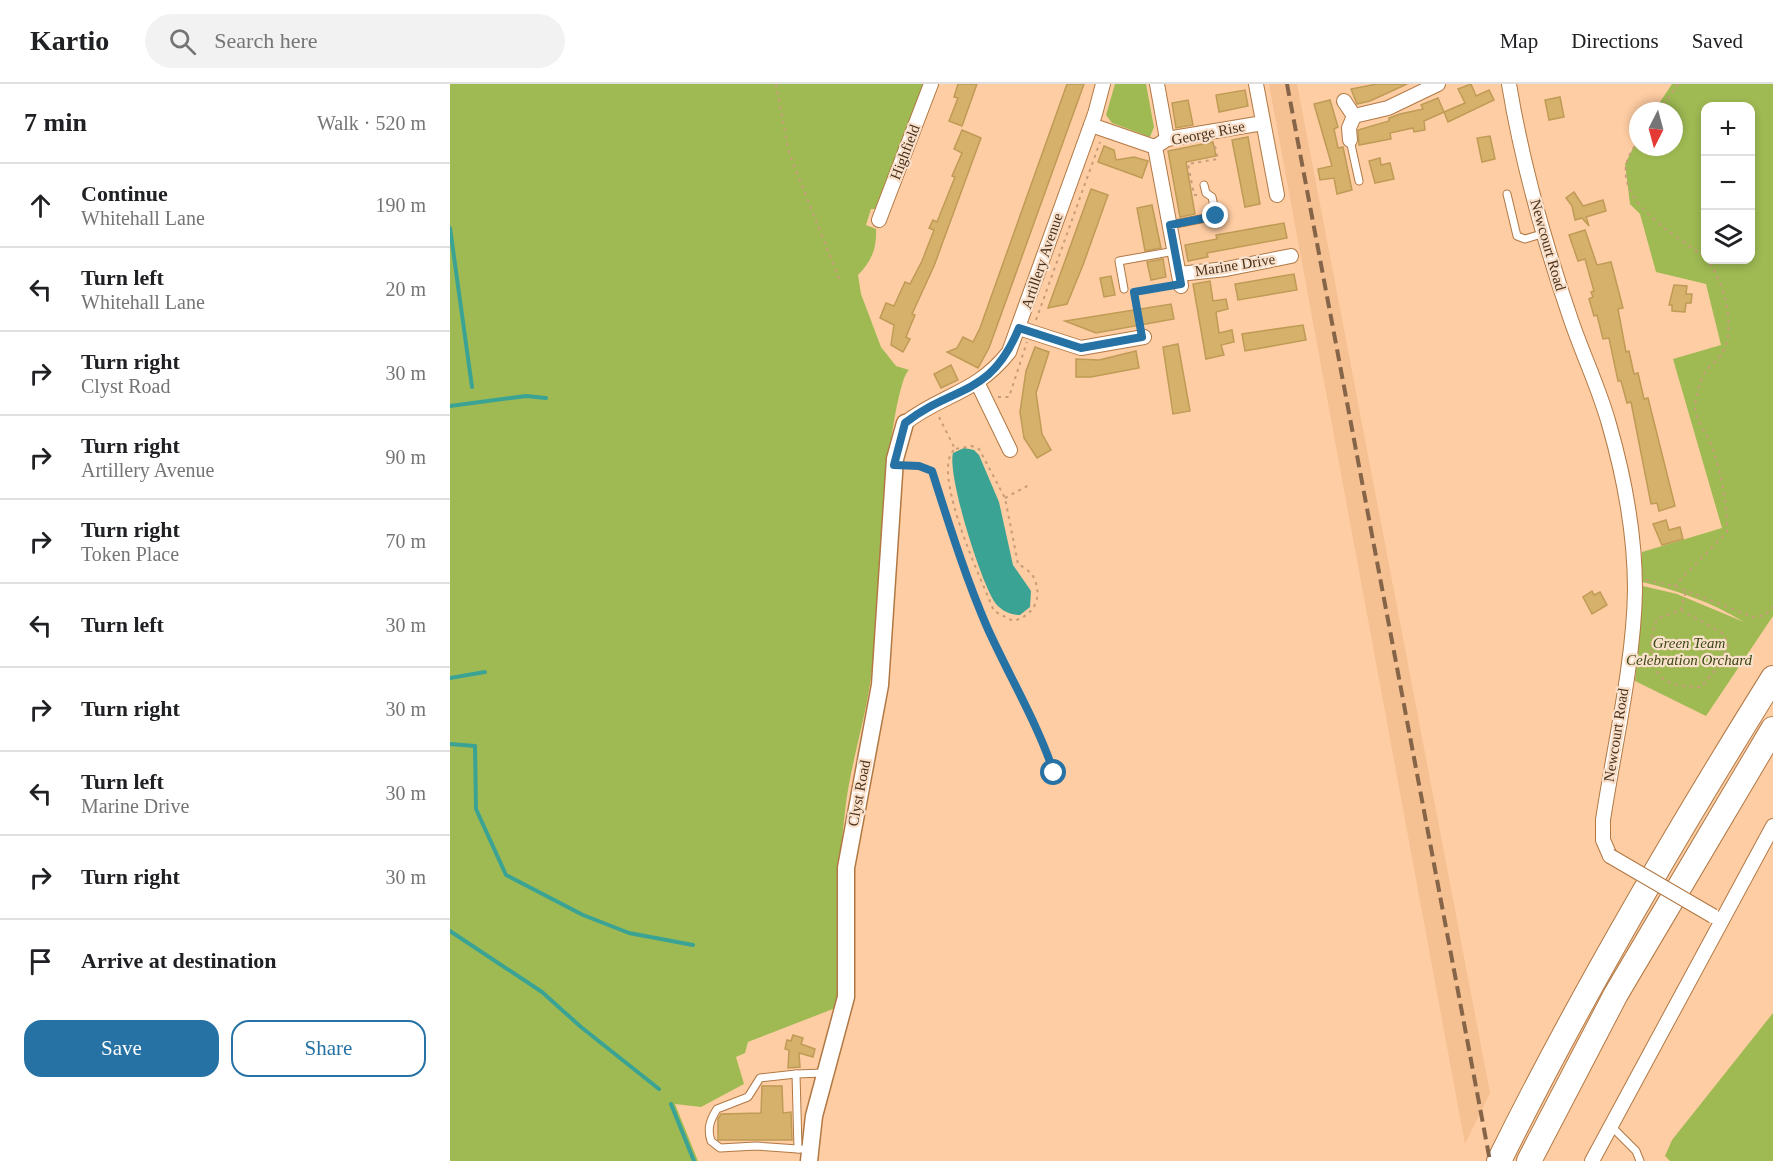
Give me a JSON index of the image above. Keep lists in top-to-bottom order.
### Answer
{
  "streets": {
    "street": [
      "George Rise",
      "Highfield",
      "Newcourt Road",
      "Artillery Avenue",
      "Marine Drive",
      "Clyst Road"
    ]
  },
  "crossings": [
    ["George Rise", "Marine Drive"],
    ["Artillery Avenue", "Clyst Road"]
  ],
  "parks": ["Green Team Celebration Orchard"],
  "north": "bottom",
  "page": {
    "header": "Kartio",
    "search": "Search here",
    "nav": ["Map", "Directions", "Saved"],
    "heading": ["7 min", "Walk · 520 m"],
    "map_buttons": ["+", "−"],
    "list": [
      ["Continue", "Whitehall Lane", "190 m"],
      ["Turn left", "Whitehall Lane", "20 m"],
      ["Turn right", "Clyst Road", "30 m"],
      ["Turn right", "Artillery Avenue", "90 m"],
      ["Turn right", "Token Place", "70 m"],
      ["Turn left", "30 m"],
      ["Turn right", "30 m"],
      ["Turn left", "Marine Drive", "30 m"],
      ["Turn right", "30 m"],
      "Arrive at destination"
    ],
    "buttons": ["Save", "Share"]
  }
}
